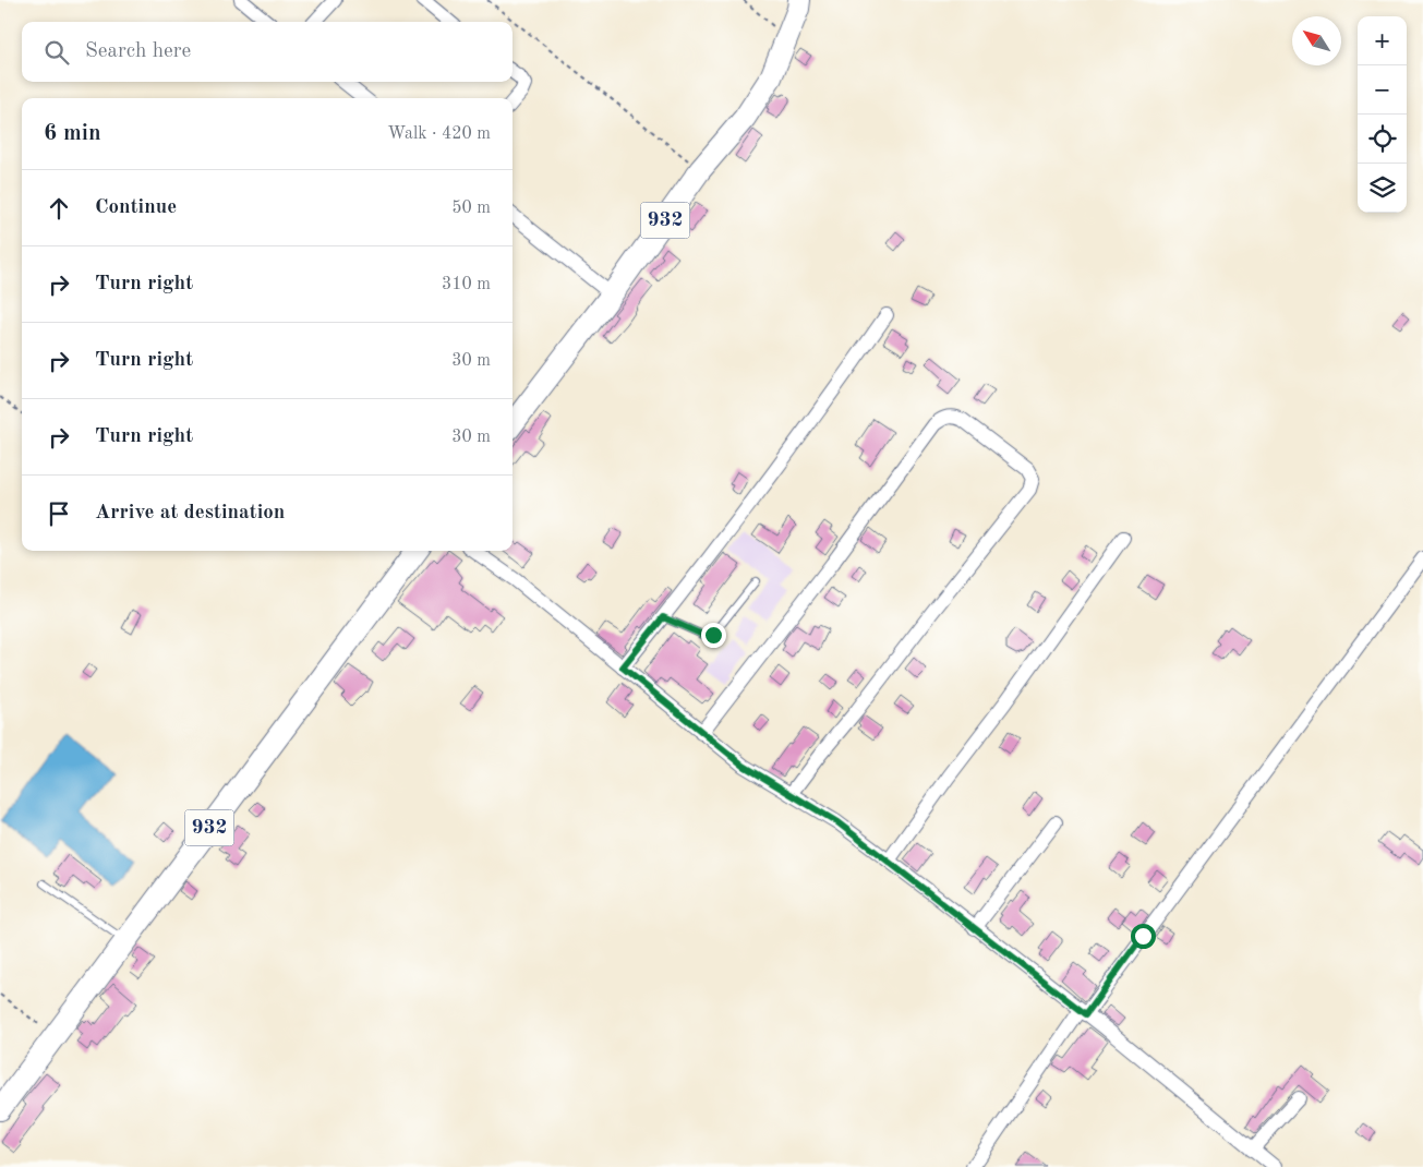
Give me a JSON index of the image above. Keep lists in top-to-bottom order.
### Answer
{
  "streets": {
    "main road": ["932"]
  },
  "north": "top left",
  "page": {
    "map_buttons": ["+", "−"],
    "search": "Search here",
    "heading": ["6 min", "Walk · 420 m"],
    "list": [
      ["Continue", "50 m"],
      ["Turn right", "310 m"],
      ["Turn right", "30 m"],
      ["Turn right", "30 m"],
      "Arrive at destination"
    ]
  }
}
